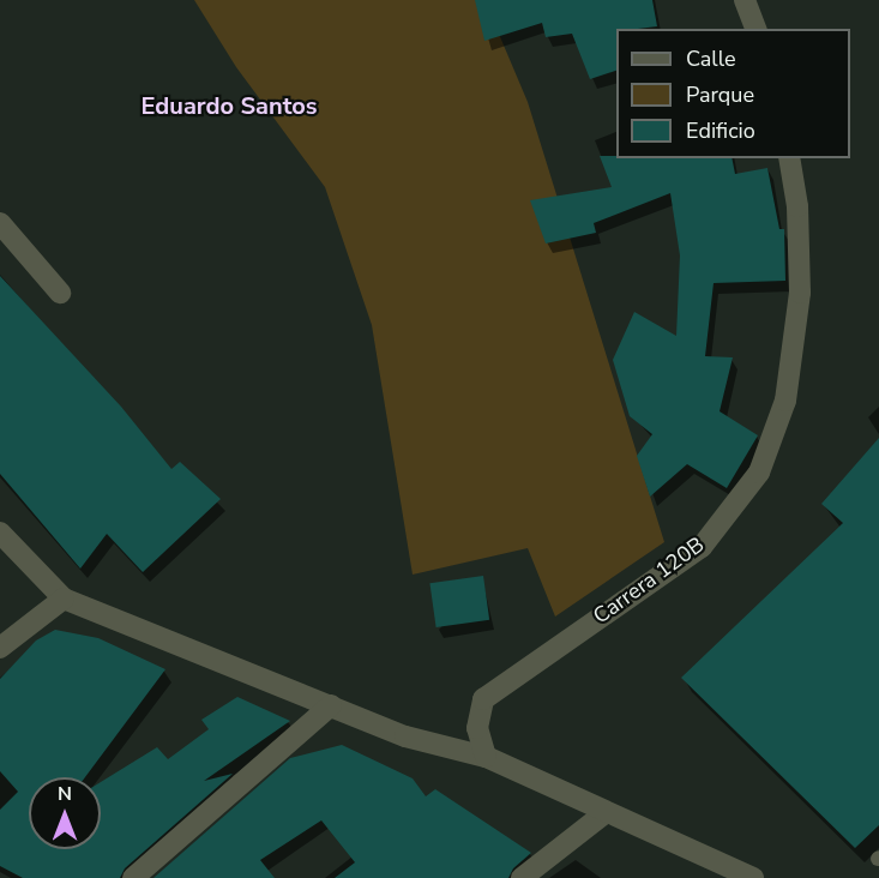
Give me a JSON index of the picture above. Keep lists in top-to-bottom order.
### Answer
{
  "streets": {
    "street": ["Carrera 120B"]
  },
  "districts": ["Eduardo Santos"],
  "legend": ["Calle", "Parque", "Edificio"],
  "north": "top"
}
